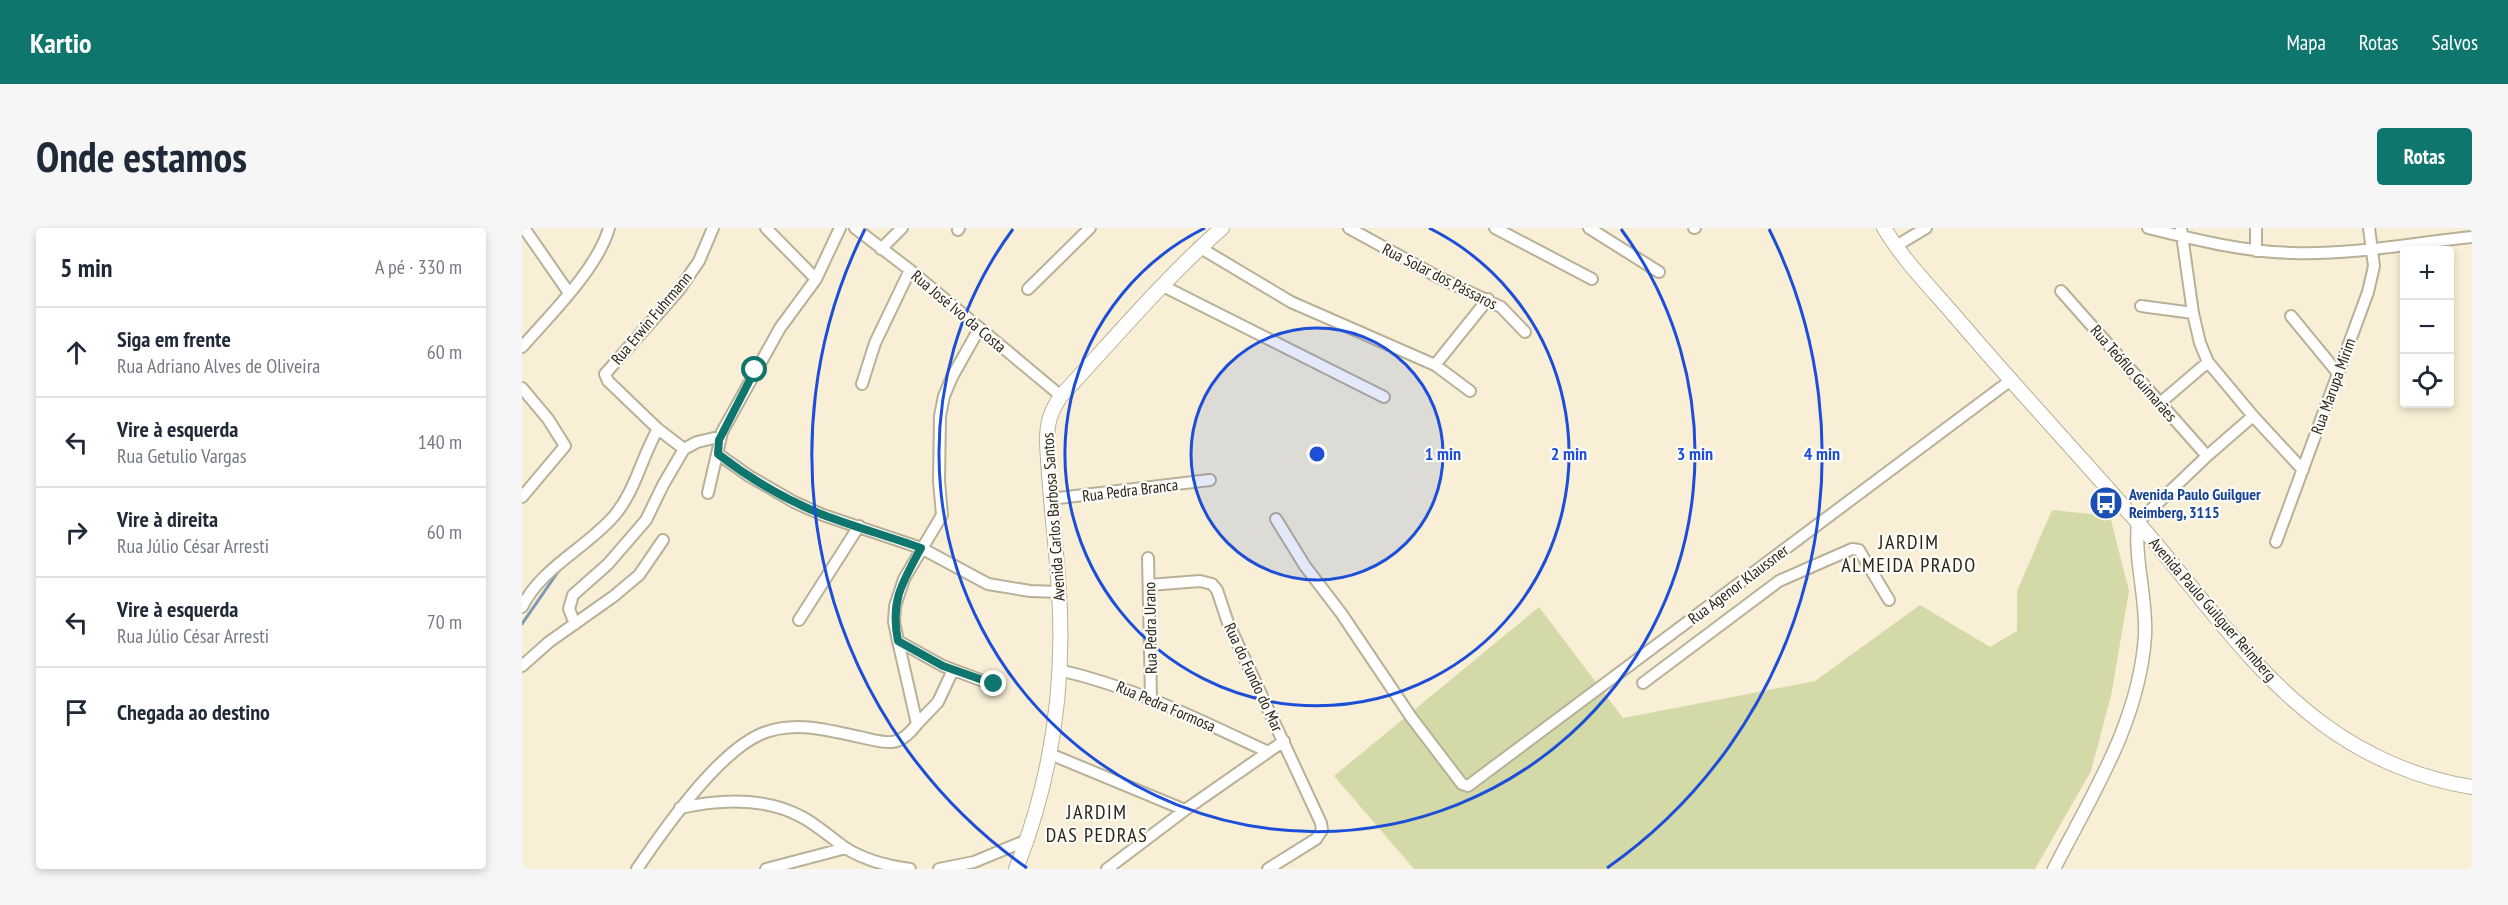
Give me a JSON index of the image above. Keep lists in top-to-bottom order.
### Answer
{
  "streets": {
    "main road": ["Avenida Carlos Barbosa Santos", "Avenida Paulo Guilguer Reimberg"],
    "street": [
      "Rua Solar dos Pássaros",
      "Rua José Ivo da Costa",
      "Rua Erwin Fuhrmann",
      "Rua Teófilo Guimarães",
      "Rua Marupa Mirim",
      "Rua Pedra Branca",
      "Rua Agenor Klaussner",
      "Rua Pedra Urano",
      "Rua do Fundo do Mar",
      "Rua Pedra Formosa"
    ]
  },
  "crossings": [
    ["Rua José Ivo da Costa", "Avenida Carlos Barbosa Santos"],
    ["Rua Pedra Branca", "Avenida Carlos Barbosa Santos"],
    ["Avenida Carlos Barbosa Santos", "Rua Pedra Formosa"],
    ["Rua Agenor Klaussner", "Avenida Paulo Guilguer Reimberg"],
    ["Rua Pedra Urano", "Rua do Fundo do Mar"],
    ["Rua Pedra Urano", "Rua Pedra Formosa"]
  ],
  "districts": ["JARDIM ALMEIDA PRADO", "JARDIM DAS PEDRAS"],
  "places": {
    "bus stop": ["Avenida Paulo Guilguer Reimberg, 3115"]
  },
  "page": {
    "header": "Kartio",
    "nav": ["Mapa", "Rotas", "Salvos"],
    "buttons": "Rotas",
    "title": "Onde estamos",
    "heading": ["5 min", "A pé · 330 m"],
    "map_buttons": ["+", "−"],
    "list": [
      ["Siga em frente", "Rua Adriano Alves de Oliveira", "60 m"],
      ["Vire à esquerda", "Rua Getulio Vargas", "140 m"],
      ["Vire à direita", "Rua Júlio César Arresti", "60 m"],
      ["Vire à esquerda", "Rua Júlio César Arresti", "70 m"],
      "Chegada ao destino"
    ]
  },
  "rings": [
    "1 min",
    "2 min",
    "3 min",
    "4 min"
  ]
}
